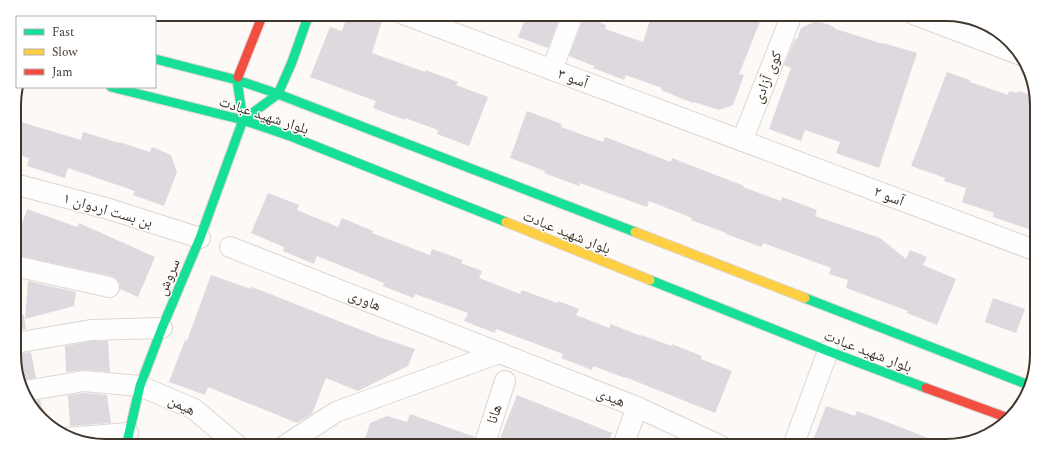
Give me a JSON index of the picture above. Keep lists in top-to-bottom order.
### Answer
{
  "streets": {
    "main road": ["بلوار شهید عبادت", "سروش"],
    "street": [
      "کوی آزادی",
      "آسو ۳",
      "آسو ۲",
      "بن بست اردوان ۱",
      "هاوری",
      "هیدی",
      "هیمن",
      "هانا"
    ]
  },
  "crossings": [
    ["کوی آزادی", "آسو ۳"],
    ["کوی آزادی", "آسو ۲"],
    ["آسو ۳", "آسو ۲"],
    ["بلوار شهید عبادت", "سروش"],
    ["بن بست اردوان ۱", "سروش"],
    ["سروش", "هیمن"],
    ["هاوری", "هیدی"]
  ],
  "legend": ["Fast", "Slow", "Jam"]
}
